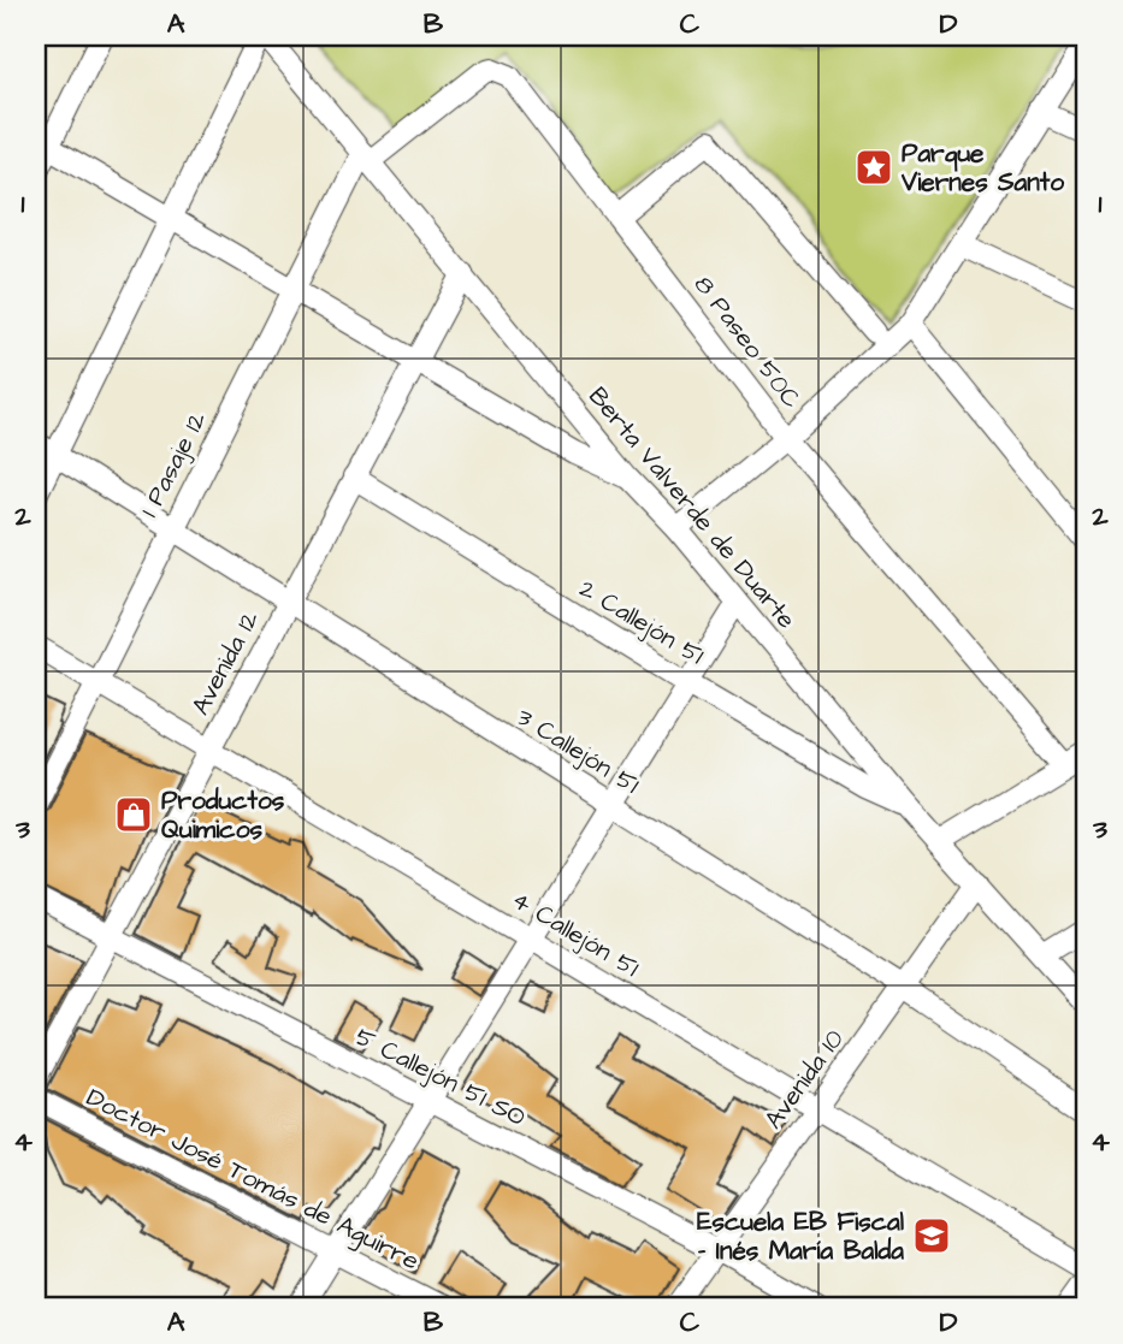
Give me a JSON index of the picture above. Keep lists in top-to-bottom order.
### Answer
{
  "streets": {
    "street": [
      "8 Paseo 50C",
      "1 Pasaje 12",
      "Berta Valverde de Duarte",
      "2 Callejón 51",
      "Avenida 12",
      "3 Callejón 51",
      "4 Callejón 51",
      "5 Callejón 51 SO",
      "Avenida 10",
      "Doctor José Tomás de Aguirre"
    ]
  },
  "crossings": [
    ["8 Paseo 50C", "1 Pasaje 12"],
    ["8 Paseo 50C", "Berta Valverde de Duarte"],
    ["1 Pasaje 12", "Berta Valverde de Duarte"],
    ["1 Pasaje 12", "3 Callejón 51"],
    ["1 Pasaje 12", "4 Callejón 51"],
    ["Berta Valverde de Duarte", "2 Callejón 51"],
    ["Berta Valverde de Duarte", "Avenida 12"],
    ["Berta Valverde de Duarte", "Avenida 10"],
    ["2 Callejón 51", "Avenida 12"],
    ["Avenida 12", "3 Callejón 51"],
    ["Avenida 12", "4 Callejón 51"],
    ["Avenida 12", "5 Callejón 51 SO"],
    ["3 Callejón 51", "Avenida 10"],
    ["4 Callejón 51", "Avenida 10"],
    ["5 Callejón 51 SO", "Avenida 10"]
  ],
  "places": {
    "place": ["Parque Viernes Santo"],
    "shop": ["Productos Quimicos"],
    "school or university": ["Escuela EB Fiscal - Inés María Balda"]
  },
  "grid": {
    "columns": [
      "A",
      "B",
      "C",
      "D"
    ],
    "rows": [
      "1",
      "2",
      "3",
      "4"
    ]
  }
}
